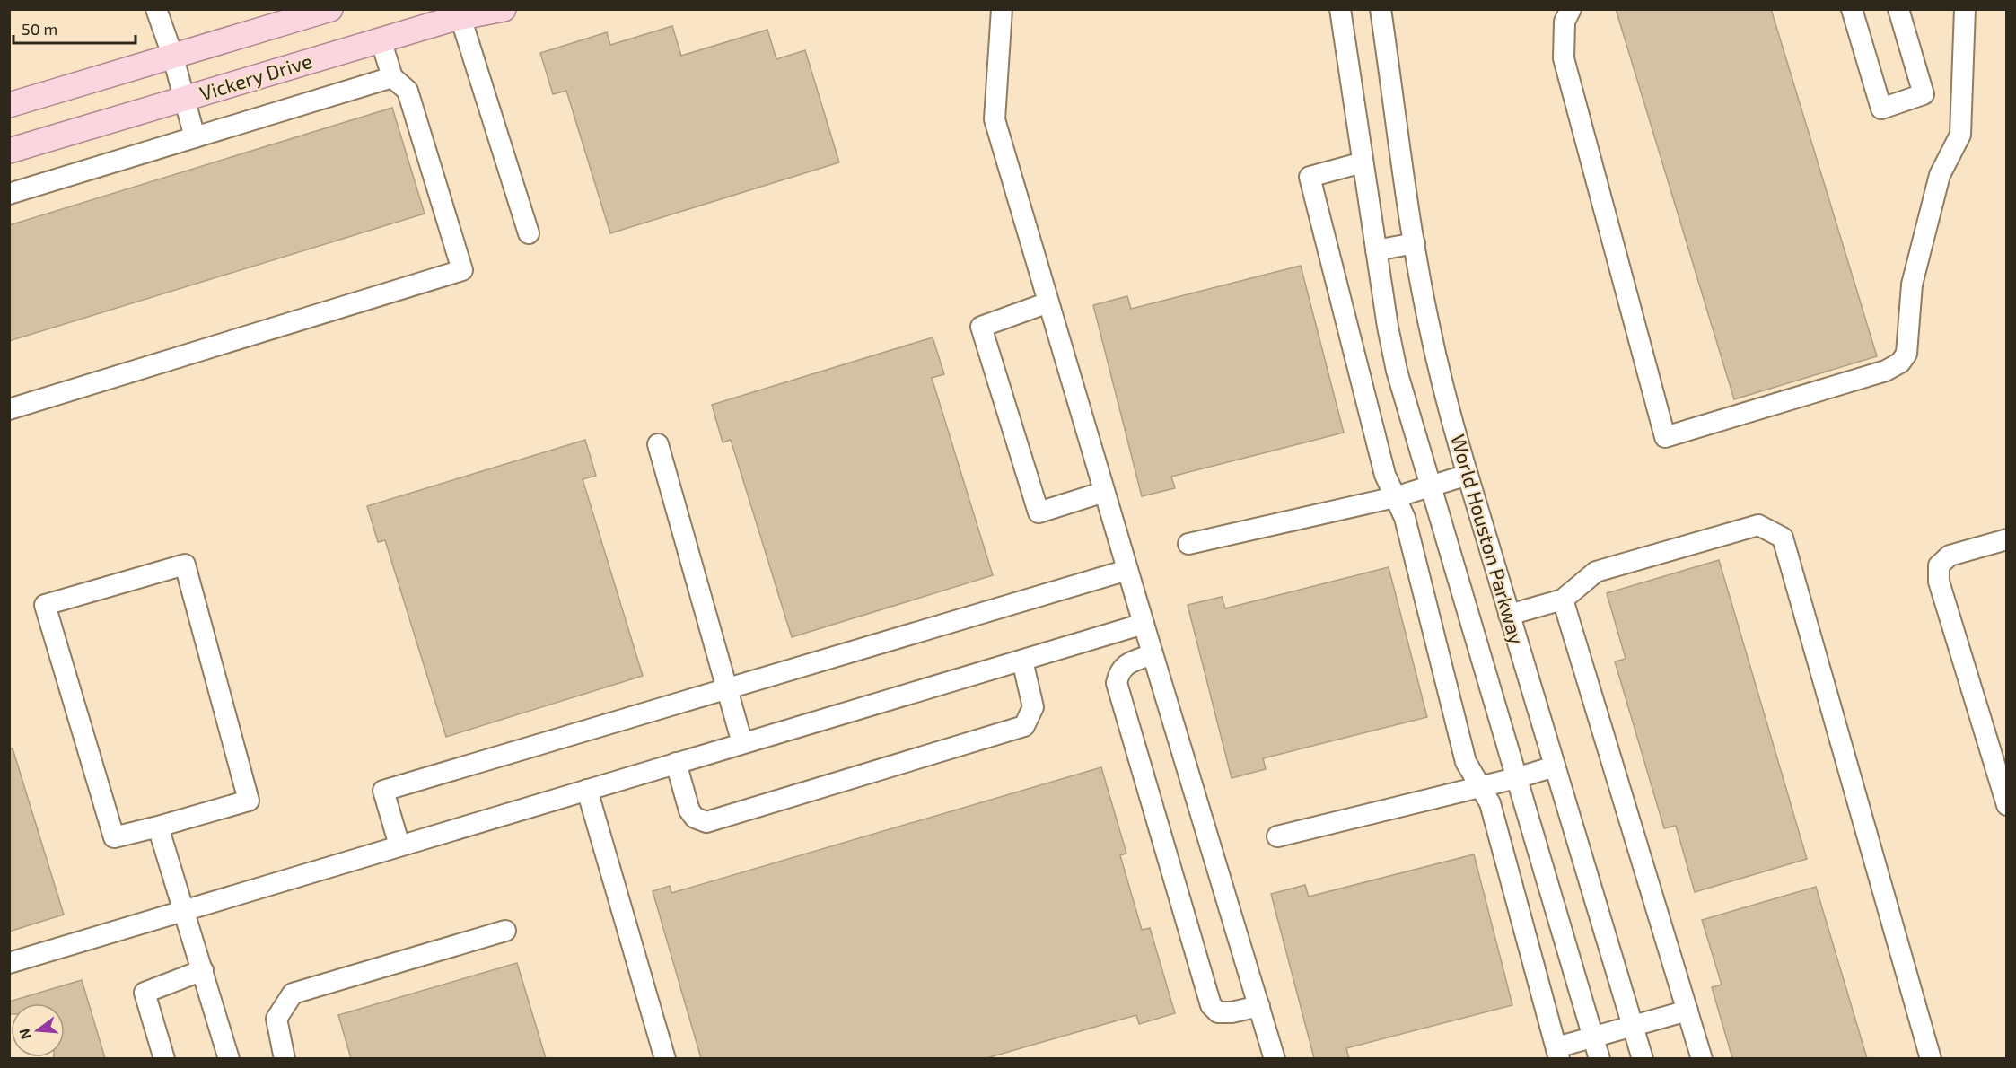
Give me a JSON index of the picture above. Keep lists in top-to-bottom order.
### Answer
{
  "streets": {
    "main road": ["Vickery Drive"],
    "street": ["World Houston Parkway"]
  },
  "scale_bar": "50 m",
  "north": "left"
}
